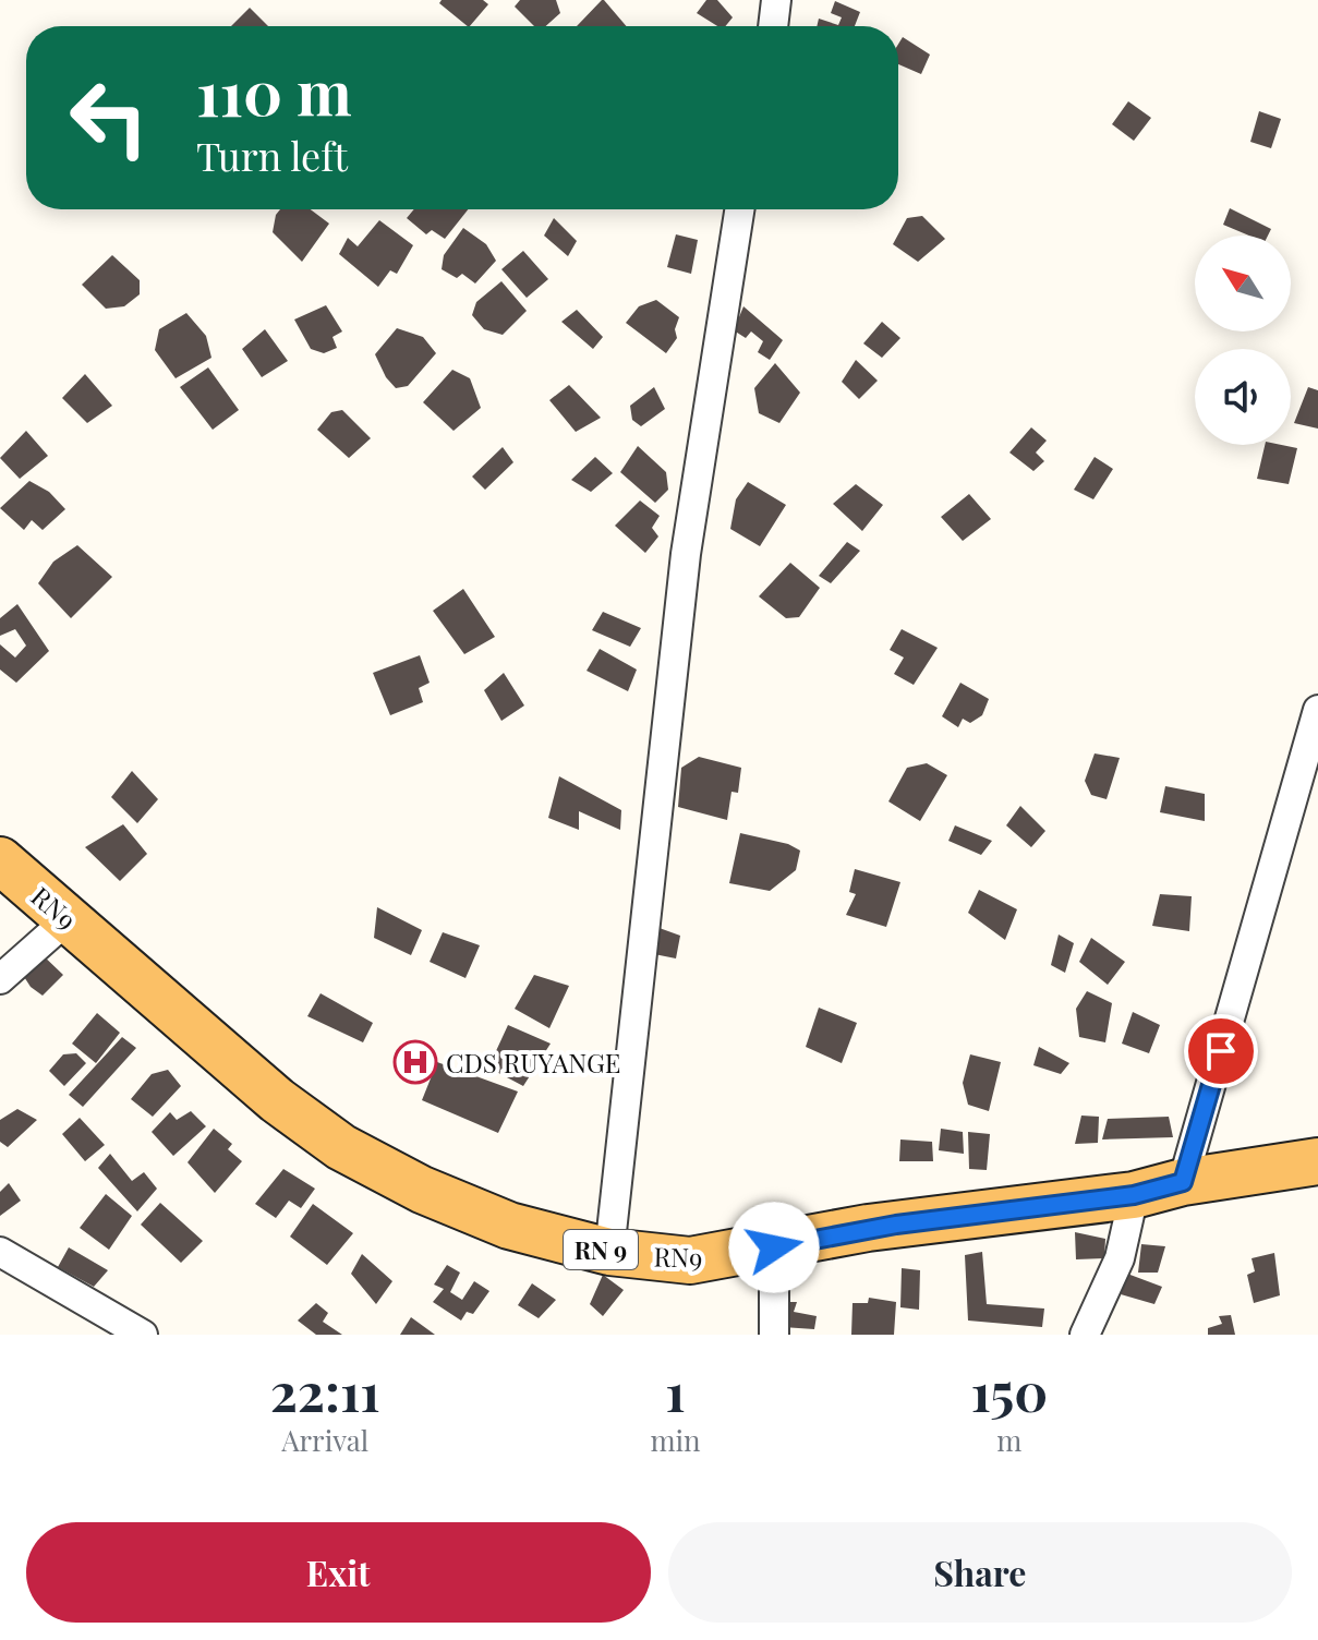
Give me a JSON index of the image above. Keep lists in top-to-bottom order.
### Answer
{
  "streets": {
    "main road": ["RN9", "RN 9"]
  },
  "places": {
    "hospital": ["CDS RUYANGE"]
  },
  "north": "top left",
  "page": {
    "turn": ["110 m", "Turn left"],
    "eta": [
      "22:11",
      "Arrival",
      "1",
      "min",
      "150",
      "m"
    ],
    "buttons": ["Exit", "Share"]
  }
}
